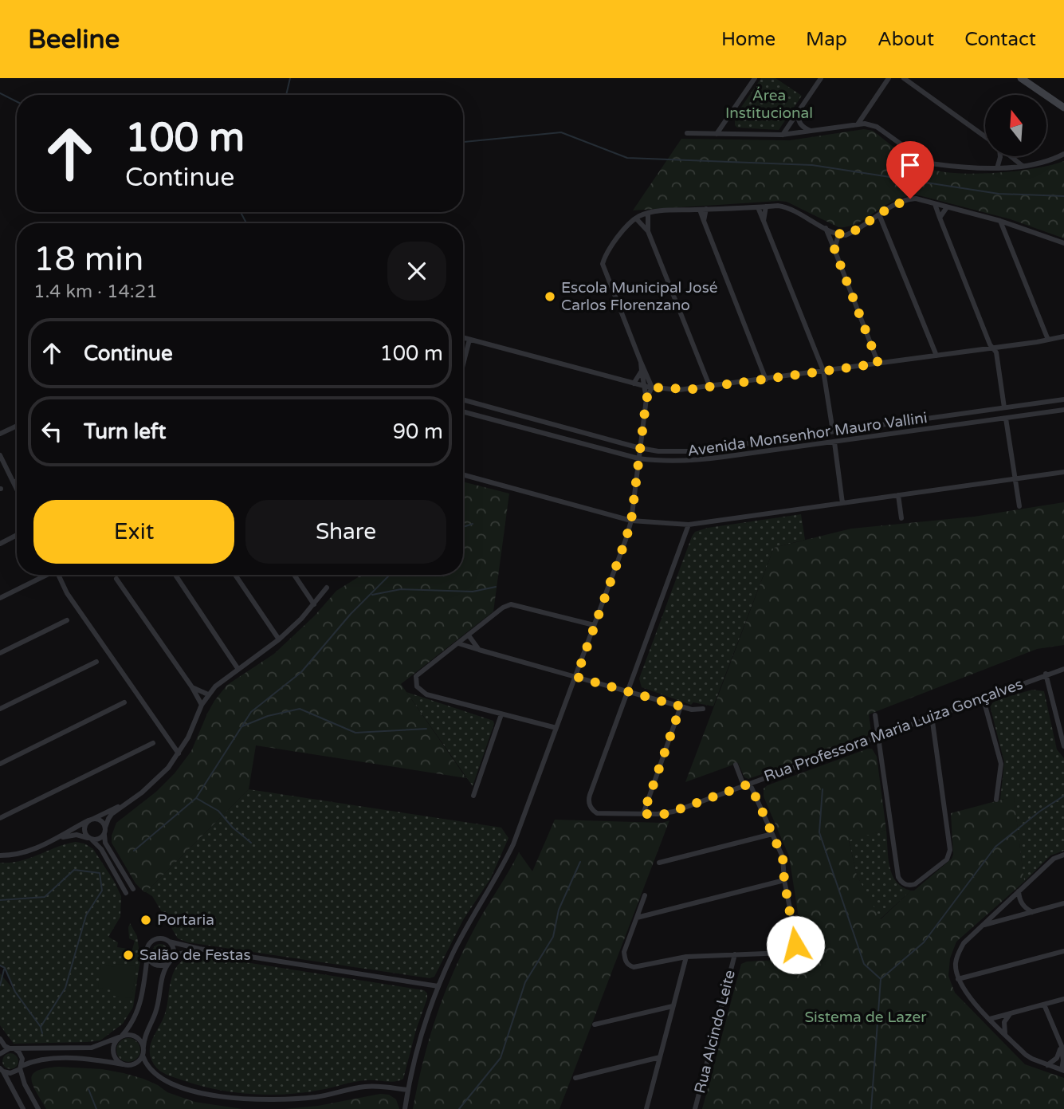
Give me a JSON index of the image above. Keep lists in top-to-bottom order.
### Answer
{
  "streets": {
    "street": ["Avenida Monsenhor Mauro Vallini", "Rua Professora Maria Luiza Gonçalves", "Rua Alcindo Leite"]
  },
  "parks": ["Área Institucional", "Sistema de Lazer"],
  "places": ["Escola Municipal José Carlos Florenzano", "Portaria", "Salão de Festas"],
  "north": "top",
  "page": {
    "header": "Beeline",
    "nav": [
      "Home",
      "Map",
      "About",
      "Contact"
    ],
    "turn": ["100 m", "Continue"],
    "heading": ["18 min", "1.4 km · 14:21"],
    "list": [
      {
        "name": "Continue",
        "value": "100 m"
      },
      {
        "name": "Turn left",
        "value": "90 m"
      }
    ],
    "buttons": ["Exit", "Share"]
  }
}
